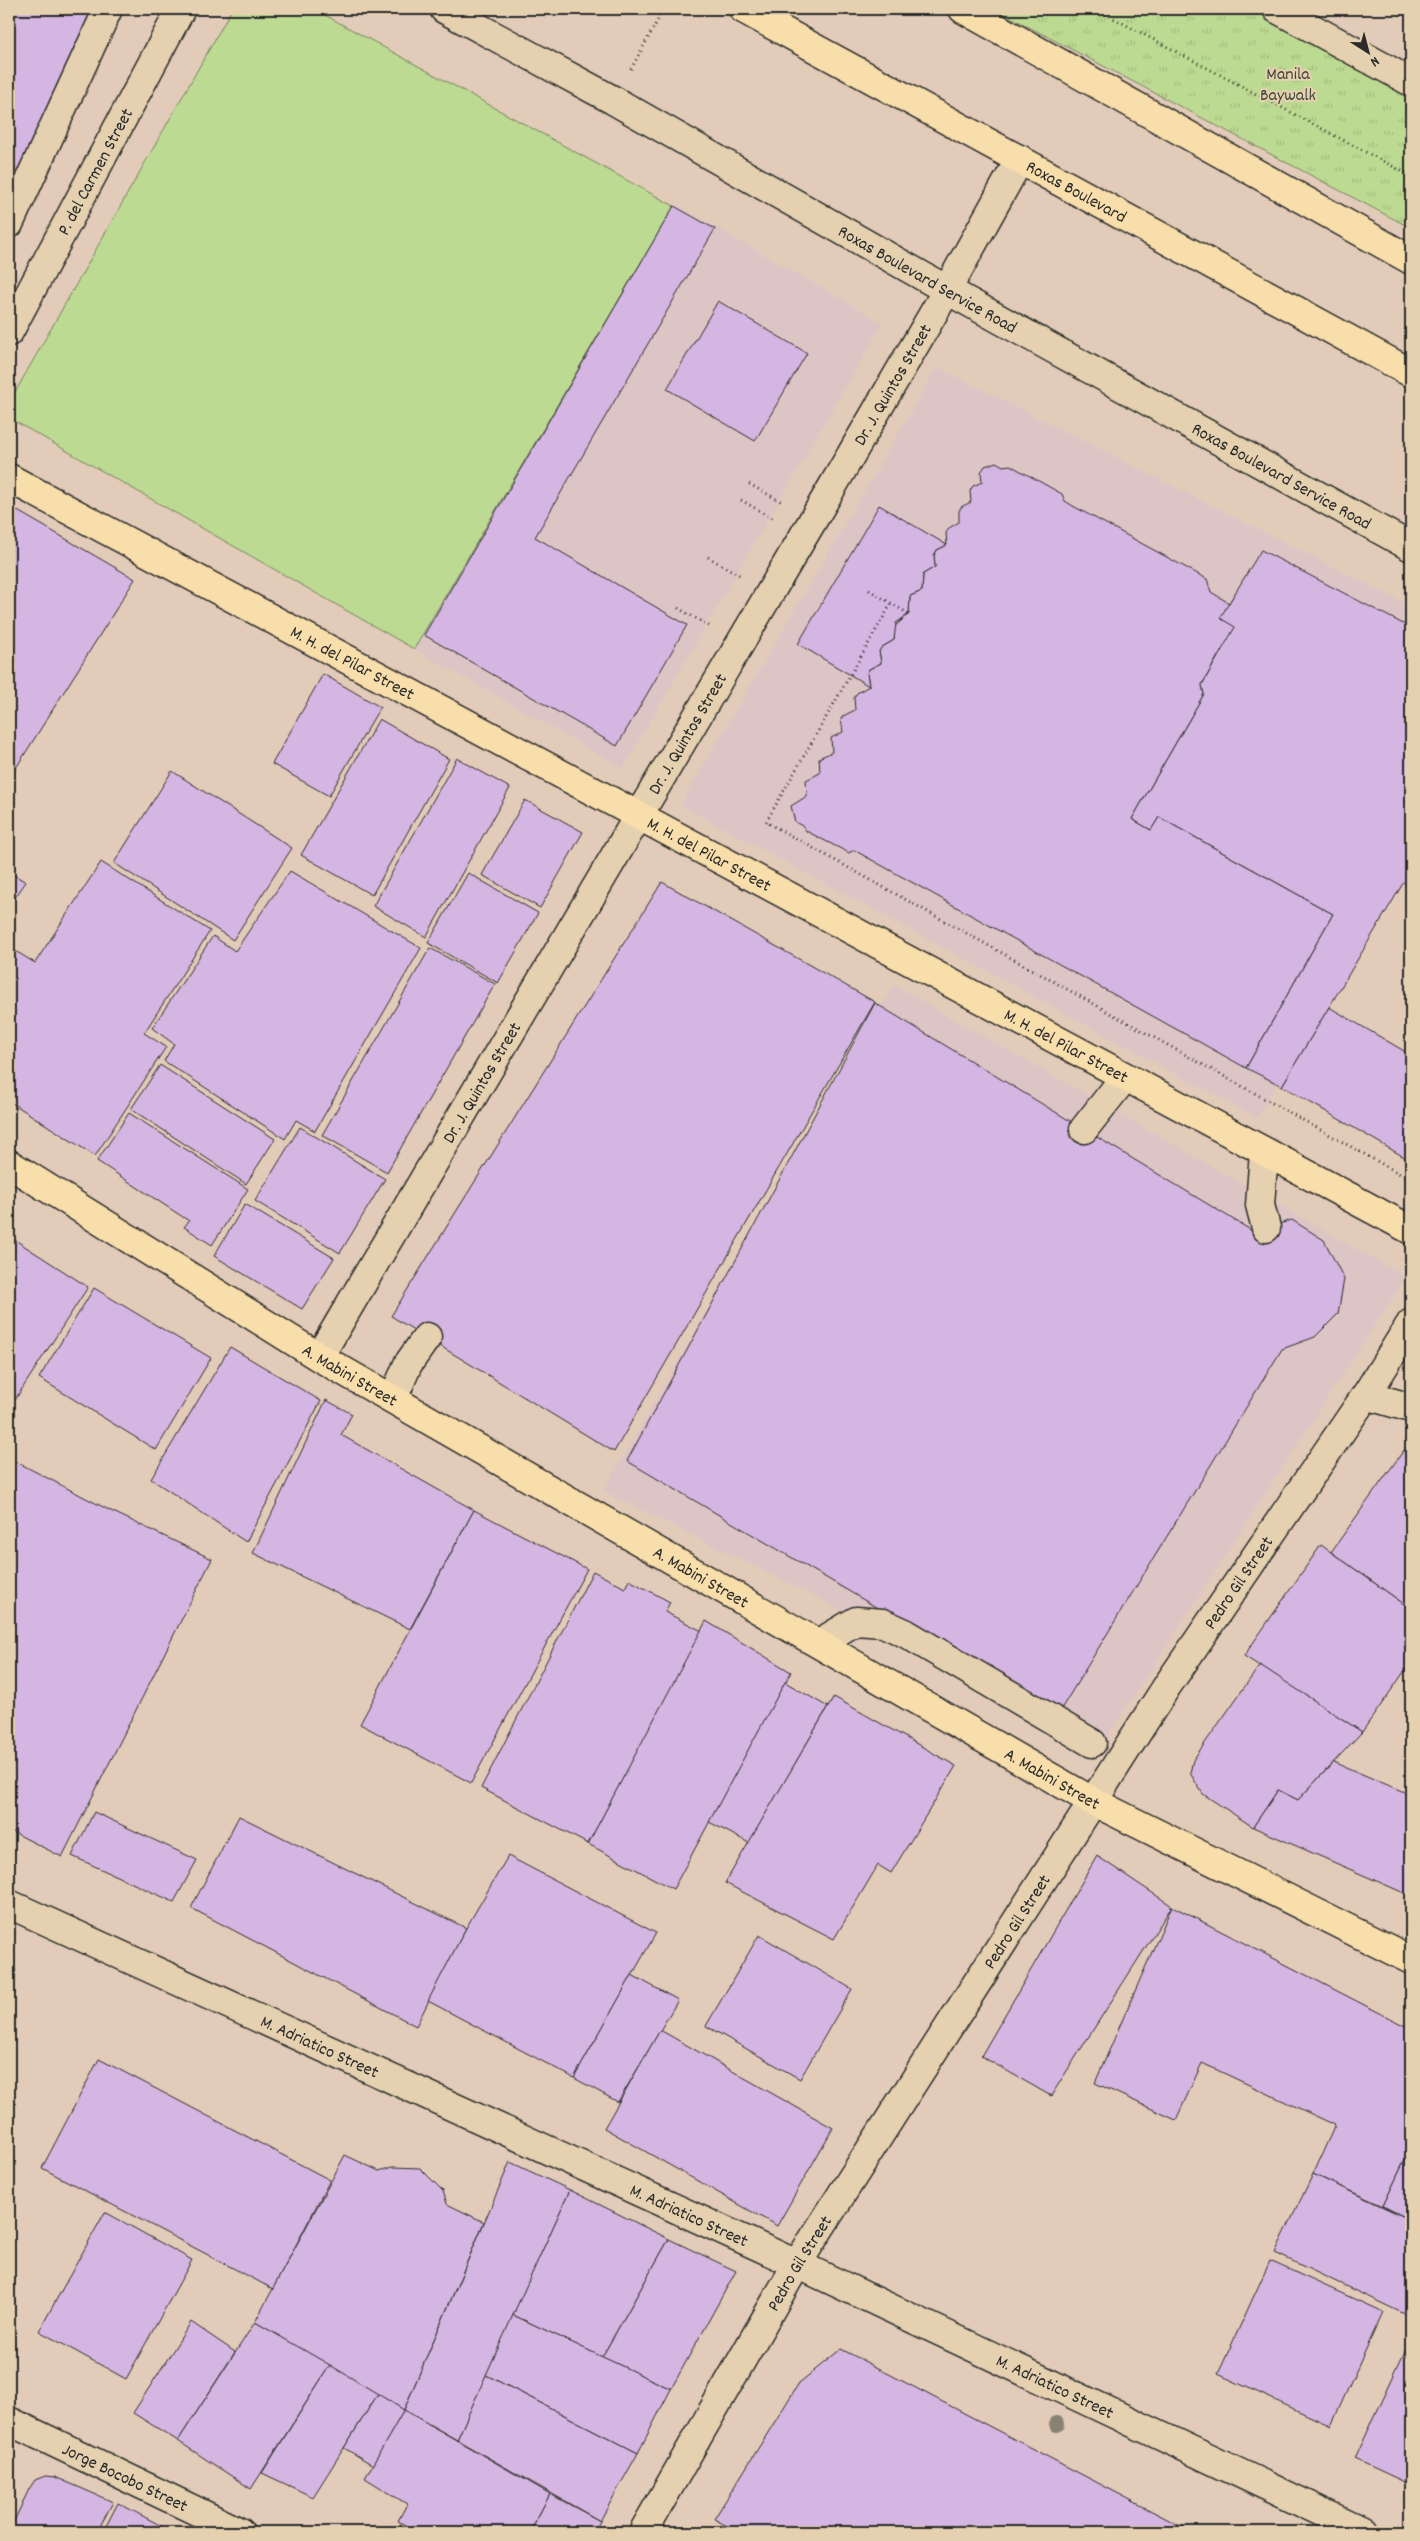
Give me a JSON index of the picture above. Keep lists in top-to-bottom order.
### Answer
{
  "streets": {
    "main road": ["Roxas Boulevard", "M. H. del Pilar Street", "A. Mabini Street"],
    "street": [
      "P. del Carmen Street",
      "Roxas Boulevard Service Road",
      "Dr. J. Quintos Street",
      "Pedro Gil Street",
      "M. Adriatico Street",
      "Jorge Bocobo Street"
    ]
  },
  "crossings": [
    ["Roxas Boulevard", "Dr. J. Quintos Street"],
    ["Roxas Boulevard Service Road", "Dr. J. Quintos Street"],
    ["Dr. J. Quintos Street", "M. H. del Pilar Street"],
    ["Dr. J. Quintos Street", "A. Mabini Street"],
    ["A. Mabini Street", "Pedro Gil Street"],
    ["Pedro Gil Street", "M. Adriatico Street"]
  ],
  "parks": ["Manila Baywalk"],
  "north": "bottom right"
}
